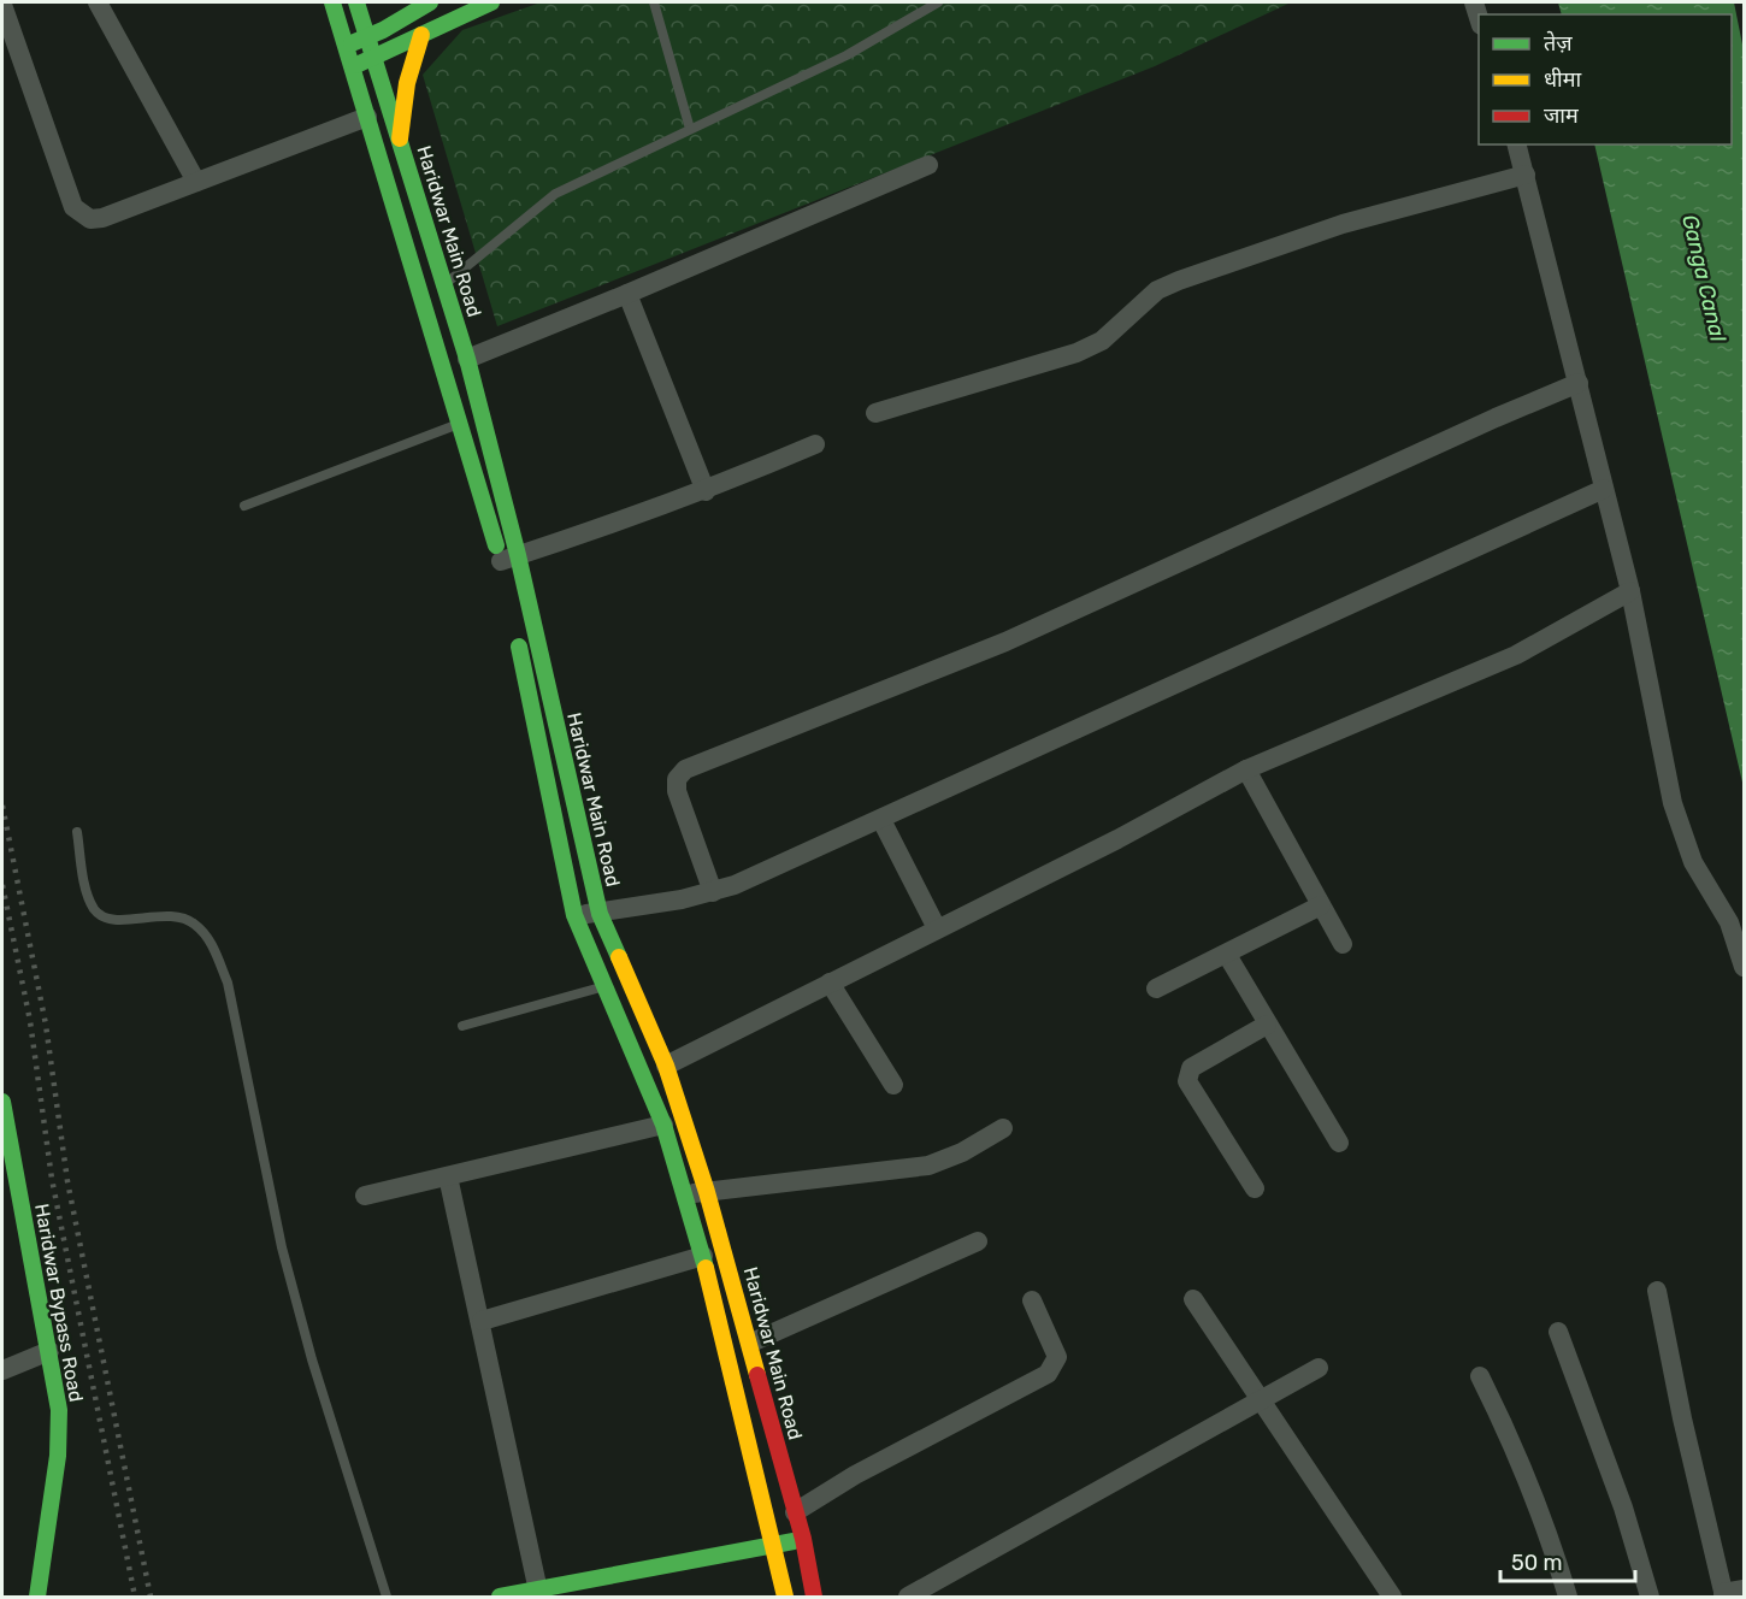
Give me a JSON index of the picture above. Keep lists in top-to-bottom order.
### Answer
{
  "streets": {
    "main road": ["Haridwar Main Road", "Haridwar Bypass Road"]
  },
  "water": ["Ganga Canal"],
  "legend": ["तेज़", "धीमा", "जाम"],
  "scale_bar": "50 m"
}
